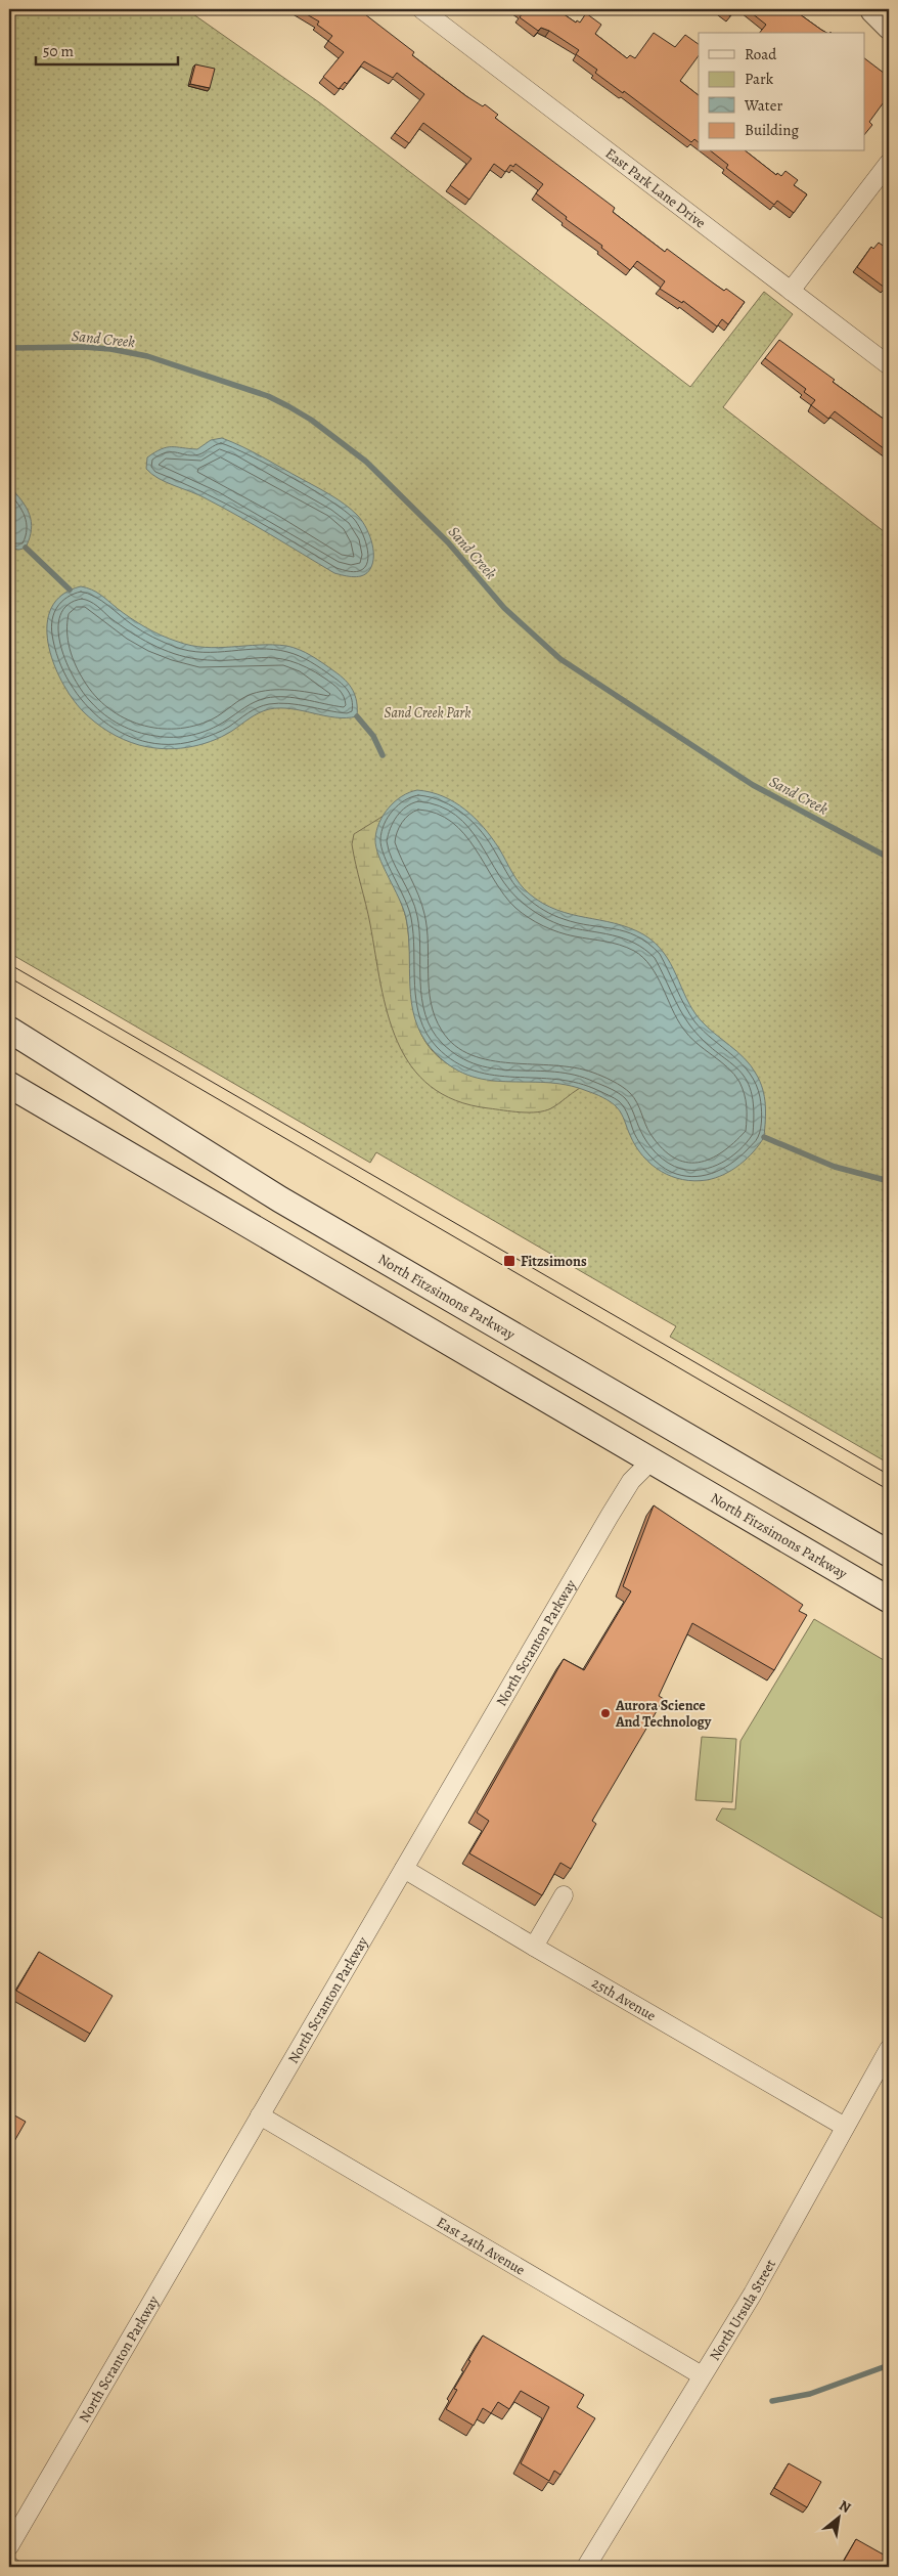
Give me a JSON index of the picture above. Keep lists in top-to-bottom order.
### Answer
{
  "streets": {
    "main road": ["North Fitzsimons Parkway"],
    "street": [
      "East Park Lane Drive",
      "North Scranton Parkway",
      "25th Avenue",
      "East 24th Avenue",
      "North Ursula Street"
    ]
  },
  "crossings": [
    ["North Fitzsimons Parkway", "North Scranton Parkway"],
    ["North Scranton Parkway", "25th Avenue"],
    ["North Scranton Parkway", "East 24th Avenue"],
    ["25th Avenue", "North Ursula Street"],
    ["East 24th Avenue", "North Ursula Street"]
  ],
  "water": ["Sand Creek"],
  "parks": ["Sand Creek Park"],
  "places": {
    "transit": ["Fitzsimons"],
    "other": ["Aurora Science And Technology"]
  },
  "legend": [
    "Road",
    "Park",
    "Water",
    "Building"
  ],
  "scale_bar": "50 m",
  "north": "top right"
}
